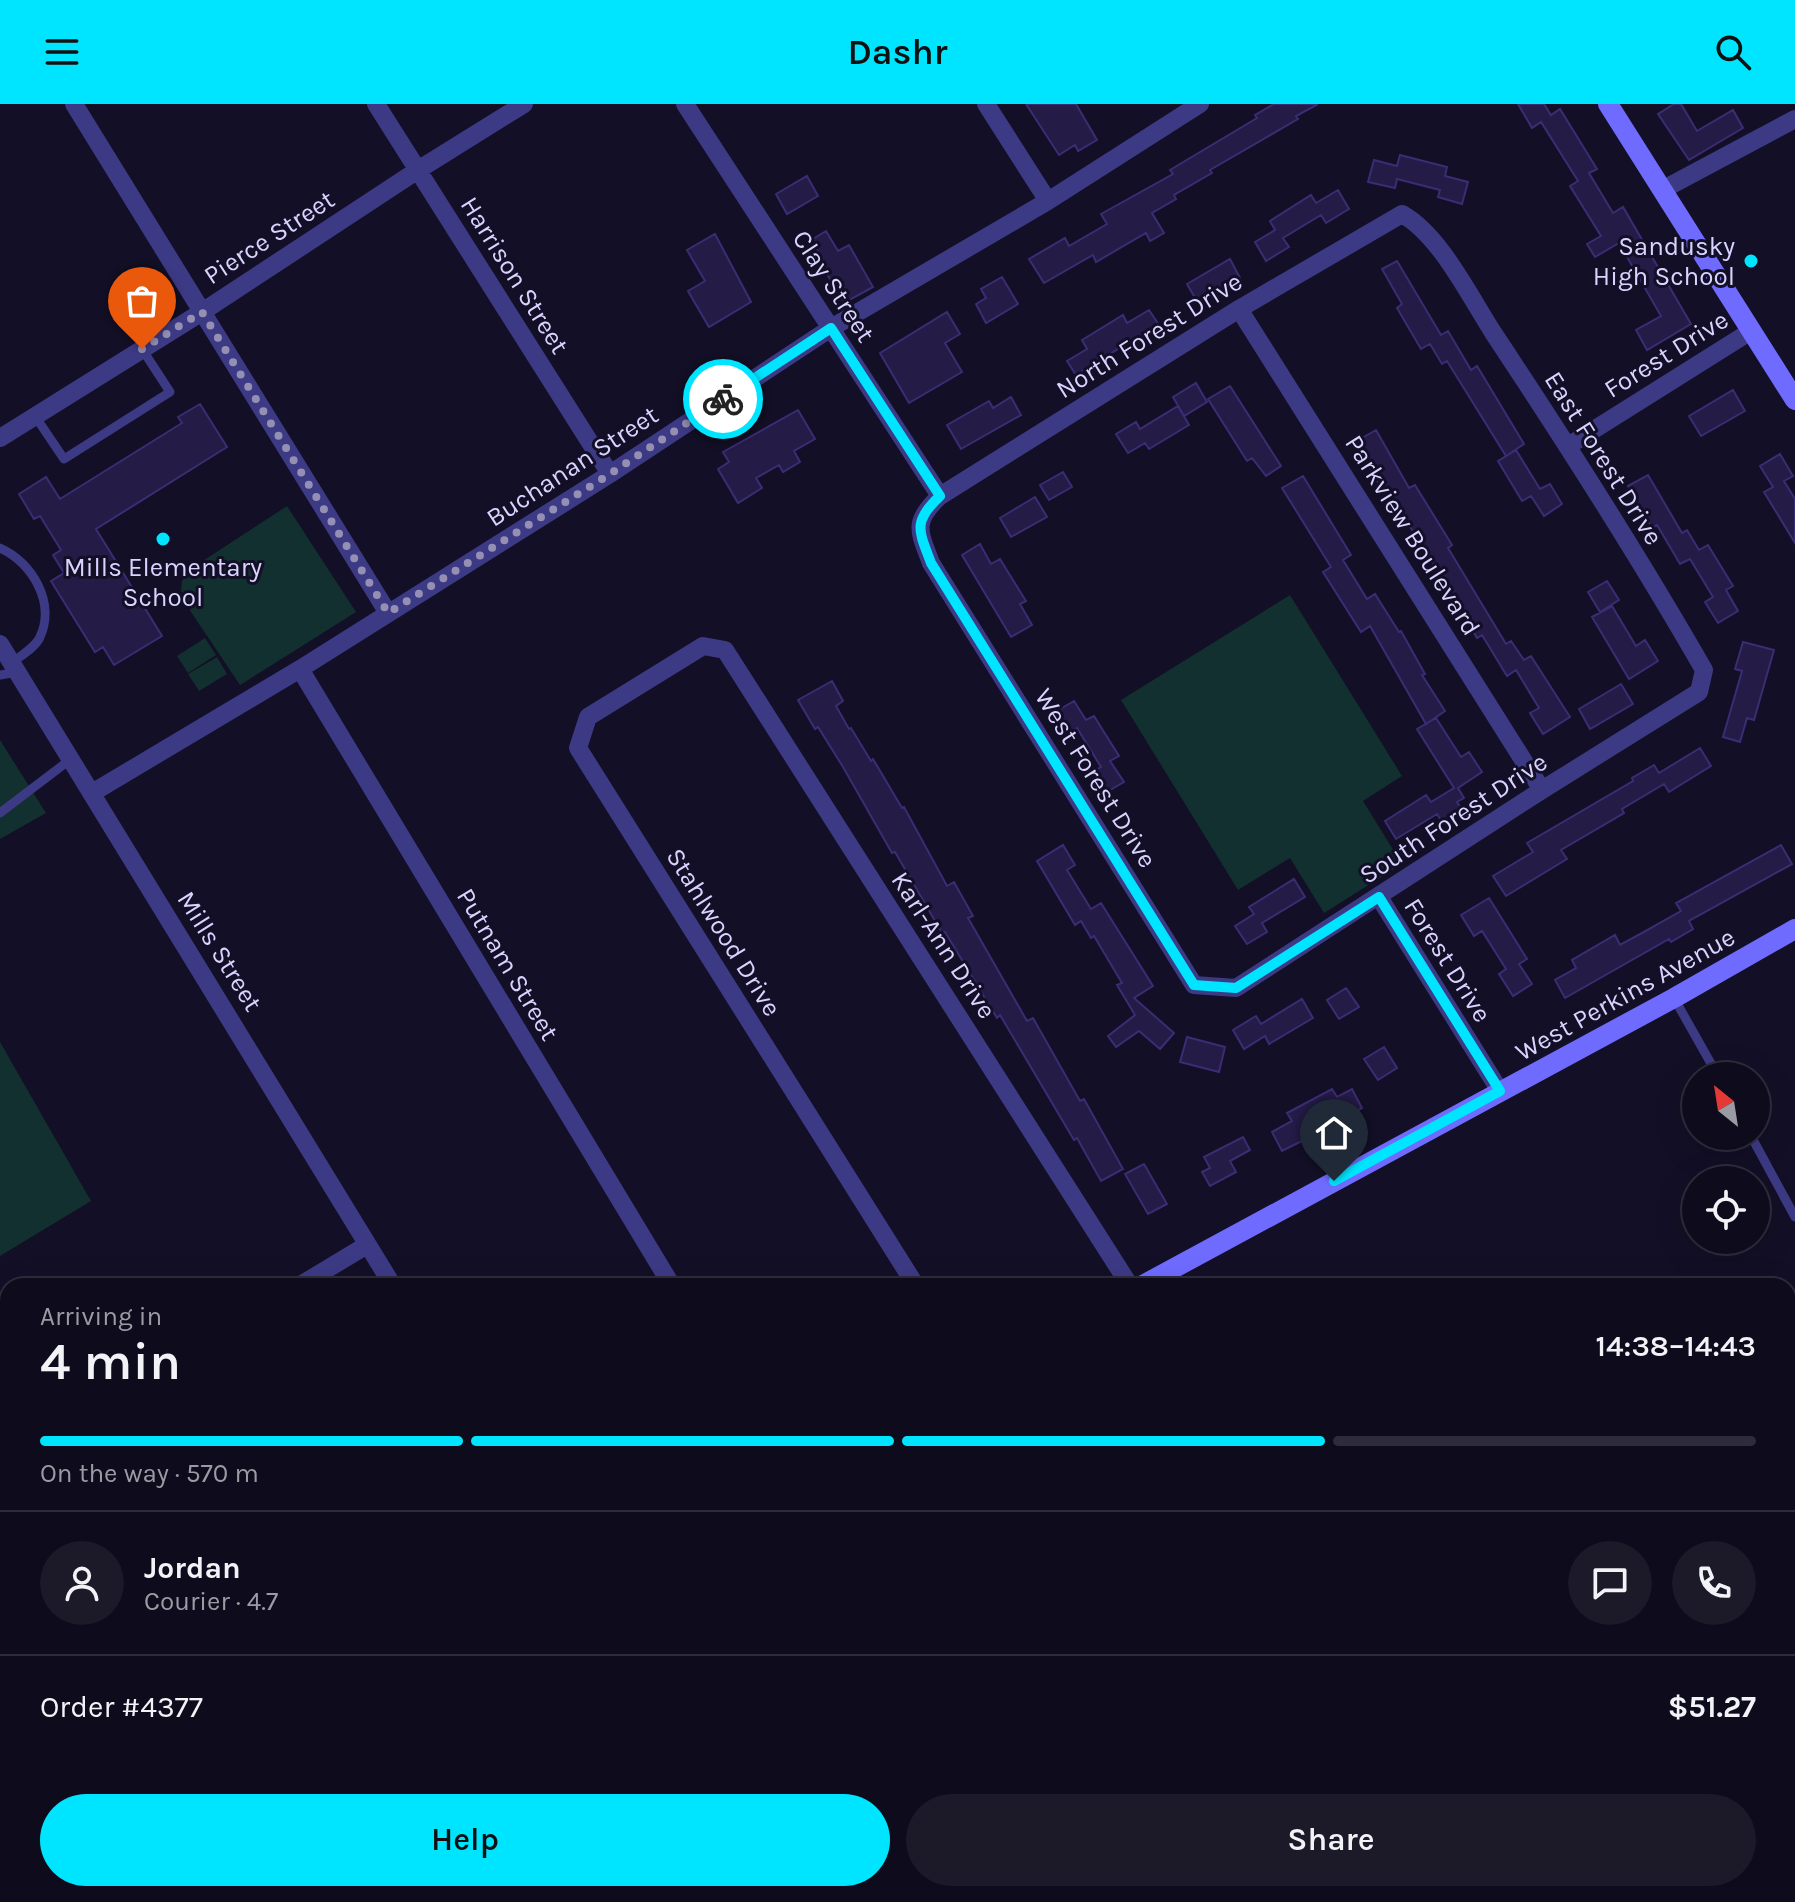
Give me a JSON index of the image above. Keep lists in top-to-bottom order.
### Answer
{
  "streets": {
    "main road": ["West Perkins Avenue"],
    "street": [
      "Pierce Street",
      "Harrison Street",
      "Clay Street",
      "North Forest Drive",
      "Forest Drive",
      "East Forest Drive",
      "Buchanan Street",
      "Parkview Boulevard",
      "West Forest Drive",
      "South Forest Drive",
      "Stahlwood Drive",
      "Karl-Ann Drive",
      "Mills Street",
      "Putnam Street"
    ]
  },
  "crossings": [
    ["Pierce Street", "Harrison Street"],
    ["Harrison Street", "Buchanan Street"],
    ["Clay Street", "North Forest Drive"],
    ["Clay Street", "Buchanan Street"],
    ["North Forest Drive", "East Forest Drive"],
    ["North Forest Drive", "Parkview Boulevard"],
    ["North Forest Drive", "West Forest Drive"],
    ["Forest Drive", "East Forest Drive"],
    ["Forest Drive", "South Forest Drive"],
    ["Forest Drive", "West Perkins Avenue"],
    ["East Forest Drive", "South Forest Drive"],
    ["Buchanan Street", "Mills Street"],
    ["Buchanan Street", "Putnam Street"],
    ["Parkview Boulevard", "South Forest Drive"],
    ["West Forest Drive", "South Forest Drive"],
    ["Stahlwood Drive", "Karl-Ann Drive"]
  ],
  "places": ["Sandusky High School", "Mills Elementary School"],
  "north": "top left",
  "page": {
    "header": "Dashr",
    "heading": ["4 min", "Arriving in", "14:38–14:43"],
    "panel": [
      "Jordan",
      "Courier · 4.7",
      "Order #4377",
      "$51.27"
    ],
    "bar": "On the way · 570 m",
    "buttons": ["Help", "Share"]
  }
}
